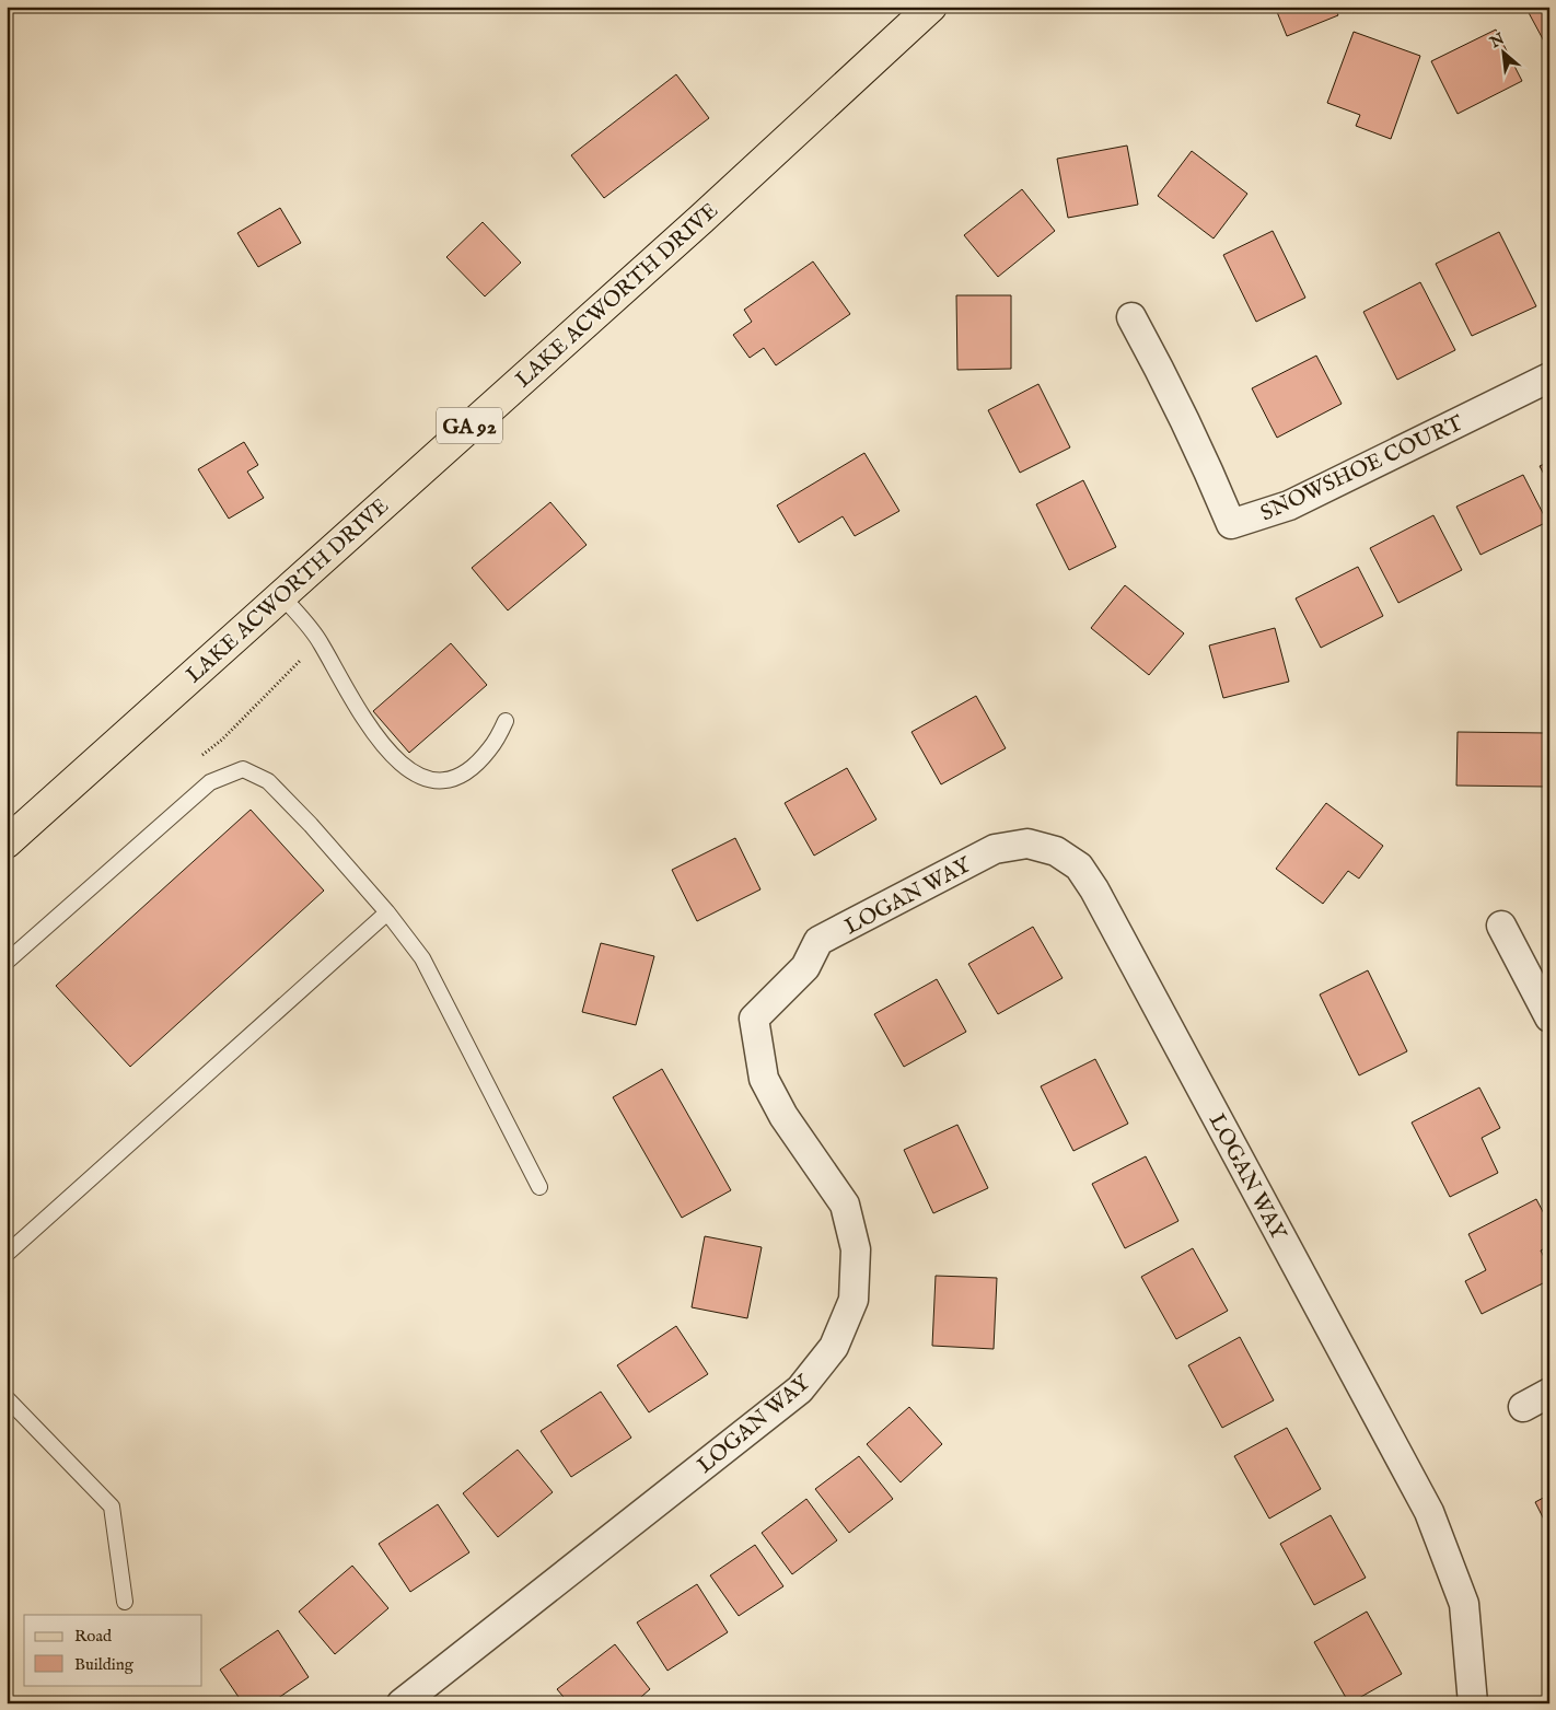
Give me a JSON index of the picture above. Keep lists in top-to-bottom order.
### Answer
{
  "streets": {
    "main road": ["LAKE ACWORTH DRIVE", "GA 92"],
    "street": ["SNOWSHOE COURT", "LOGAN WAY"]
  },
  "legend": ["Road", "Building"],
  "north": "top left"
}
